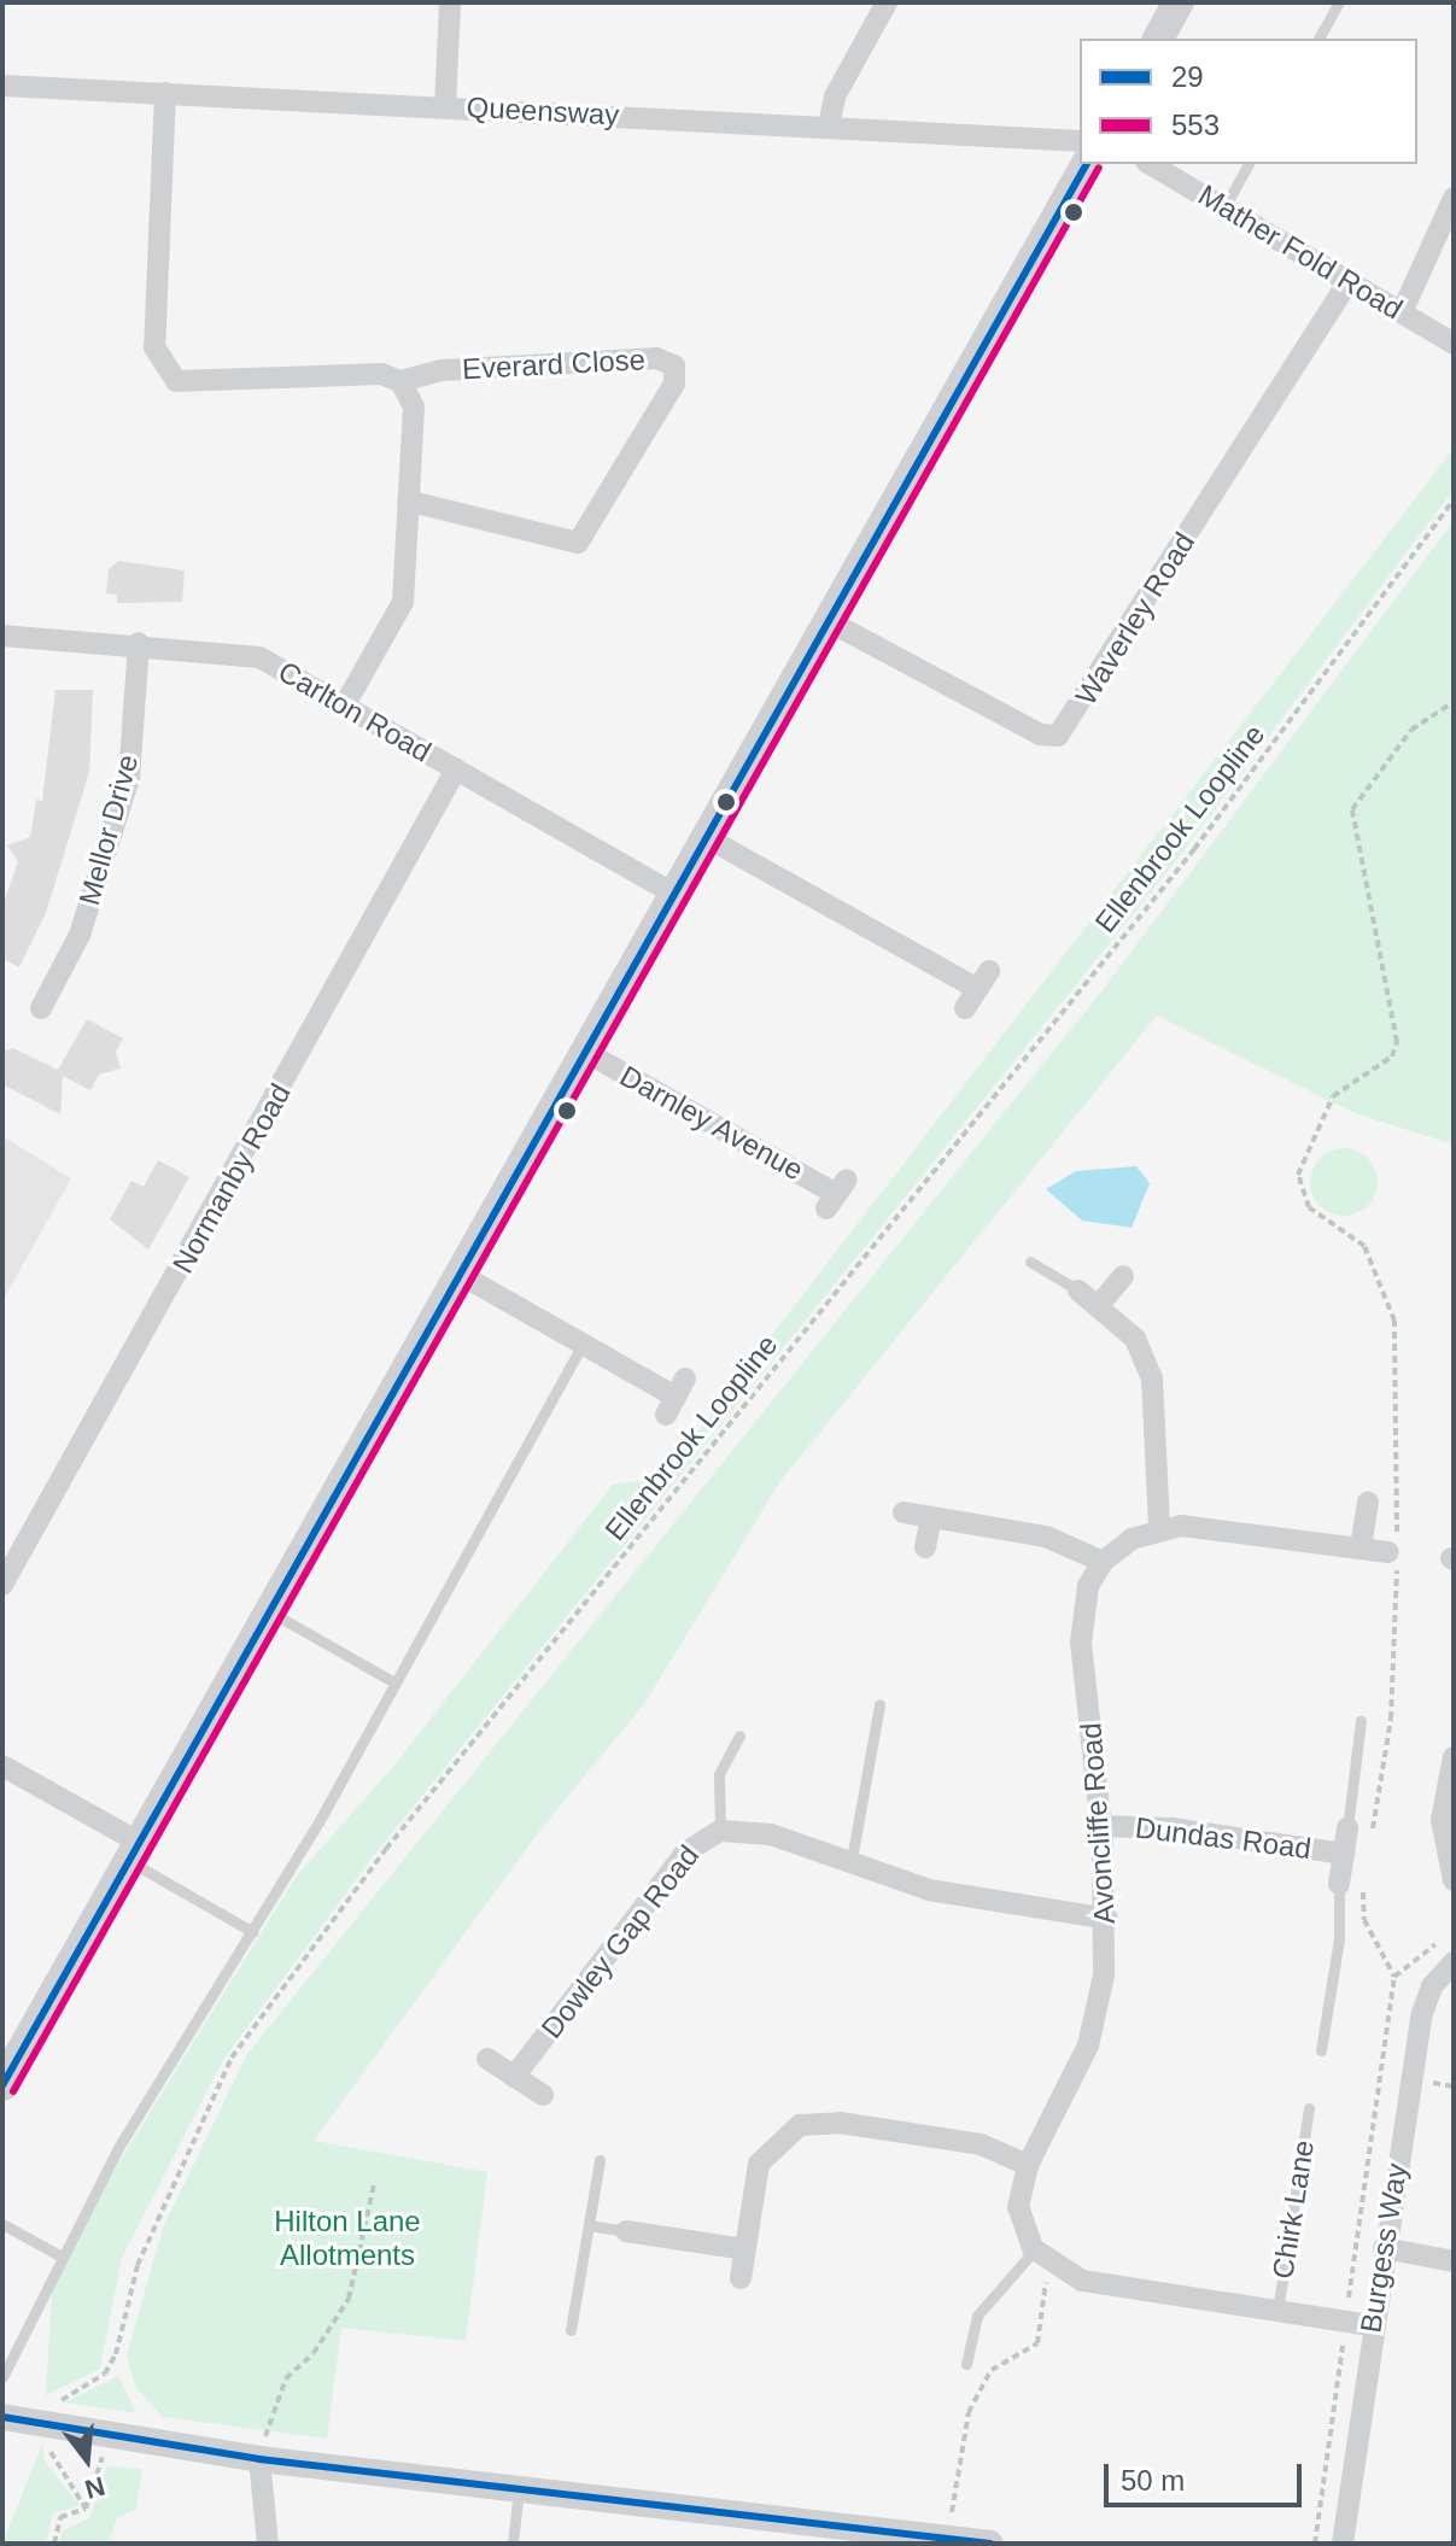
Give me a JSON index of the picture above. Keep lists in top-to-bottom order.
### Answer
{
  "streets": {
    "street": [
      "Queensway",
      "Mather Fold Road",
      "Everard Close",
      "Waverley Road",
      "Carlton Road",
      "Mellor Drive",
      "Darnley Avenue",
      "Normanby Road",
      "Avoncliffe Road",
      "Dundas Road",
      "Dowley Gap Road",
      "Burgess Way"
    ],
    "lane": ["Chirk Lane"],
    "path": ["Ellenbrook Loopline"]
  },
  "crossings": [
    ["Queensway", "Everard Close"],
    ["Mather Fold Road", "Waverley Road"],
    ["Carlton Road", "Mellor Drive"],
    ["Carlton Road", "Normanby Road"],
    ["Avoncliffe Road", "Dundas Road"],
    ["Avoncliffe Road", "Dowley Gap Road"]
  ],
  "parks": ["Hilton Lane Allotments"],
  "lines": ["transit line 29", "transit line 553"],
  "legend": ["29", "553"],
  "scale_bar": "50 m",
  "north": "bottom"
}
